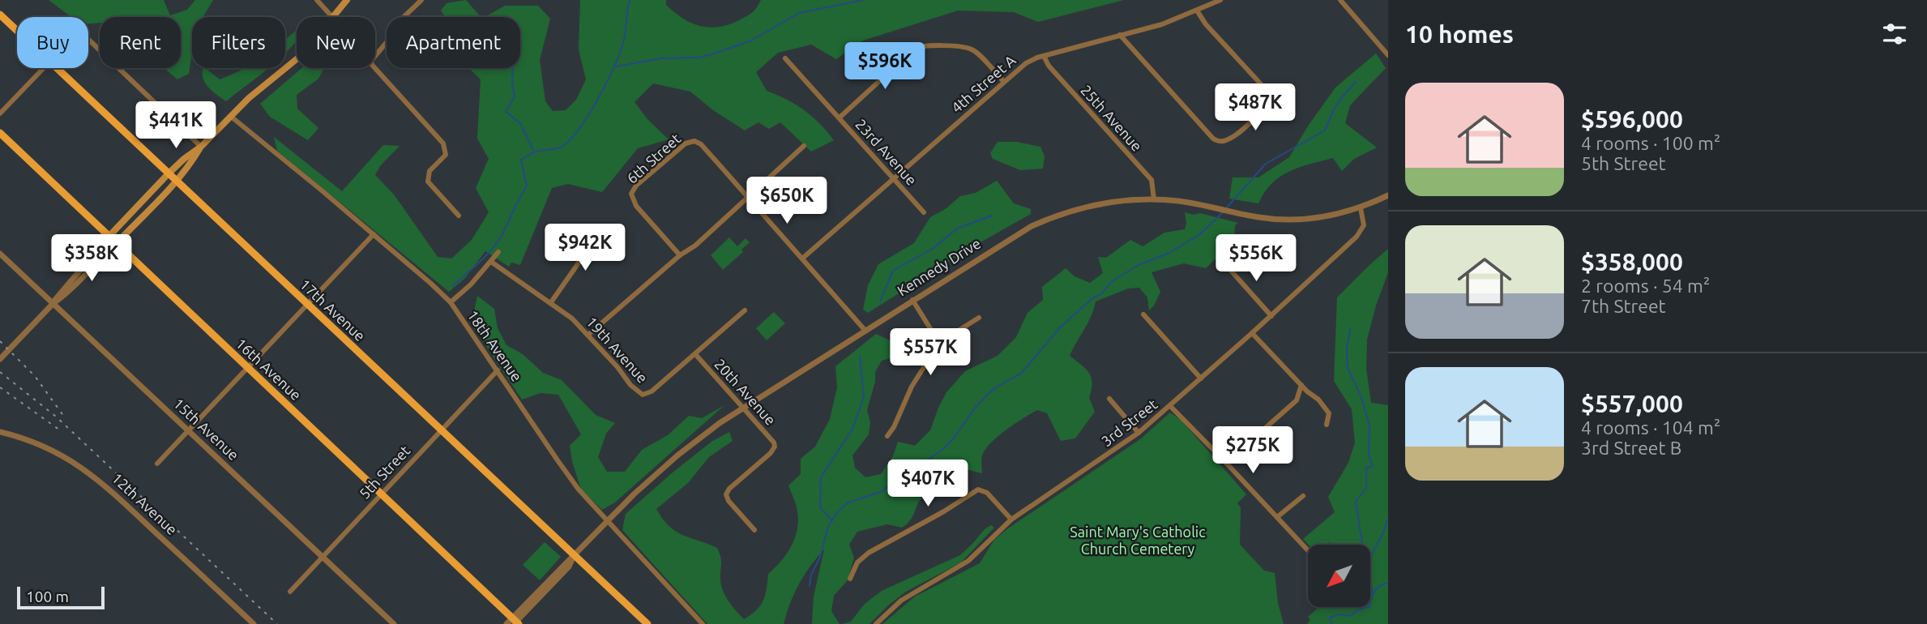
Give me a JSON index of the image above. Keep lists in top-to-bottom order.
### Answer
{
  "streets": {
    "main road": ["17th Avenue", "16th Avenue"],
    "street": [
      "4th Street A",
      "25th Avenue",
      "23rd Avenue",
      "6th Street",
      "Kennedy Drive",
      "18th Avenue",
      "19th Avenue",
      "20th Avenue",
      "3rd Street",
      "15th Avenue",
      "5th Street",
      "12th Avenue"
    ]
  },
  "crossings": [
    ["4th Street A", "25th Avenue"],
    ["4th Street A", "23rd Avenue"],
    ["25th Avenue", "Kennedy Drive"],
    ["Kennedy Drive", "17th Avenue"],
    ["Kennedy Drive", "18th Avenue"],
    ["Kennedy Drive", "16th Avenue"],
    ["Kennedy Drive", "20th Avenue"],
    ["Kennedy Drive", "3rd Street"],
    ["17th Avenue", "5th Street"],
    ["18th Avenue", "5th Street"],
    ["19th Avenue", "20th Avenue"],
    ["16th Avenue", "5th Street"],
    ["15th Avenue", "5th Street"]
  ],
  "parks": ["Saint Mary's Catholic Church Cemetery"],
  "scale_bar": "100 m",
  "north": "bottom left",
  "page": {
    "heading": "10 homes",
    "chip": [
      "Buy",
      "Rent",
      "Filters",
      "New",
      "Apartment"
    ],
    "price": [
      "$596K",
      "$487K",
      "$441K",
      "$650K",
      "$942K",
      "$358K",
      "$556K",
      "$557K",
      "$275K",
      "$407K"
    ],
    "list": [
      {
        "name": "$596,000",
        "note": "4 rooms · 100 m² · 5th Street"
      },
      {
        "name": "$358,000",
        "note": "2 rooms · 54 m² · 7th Street"
      },
      {
        "name": "$557,000",
        "note": "4 rooms · 104 m² · 3rd Street B"
      }
    ],
    "scale": "100 m"
  }
}
